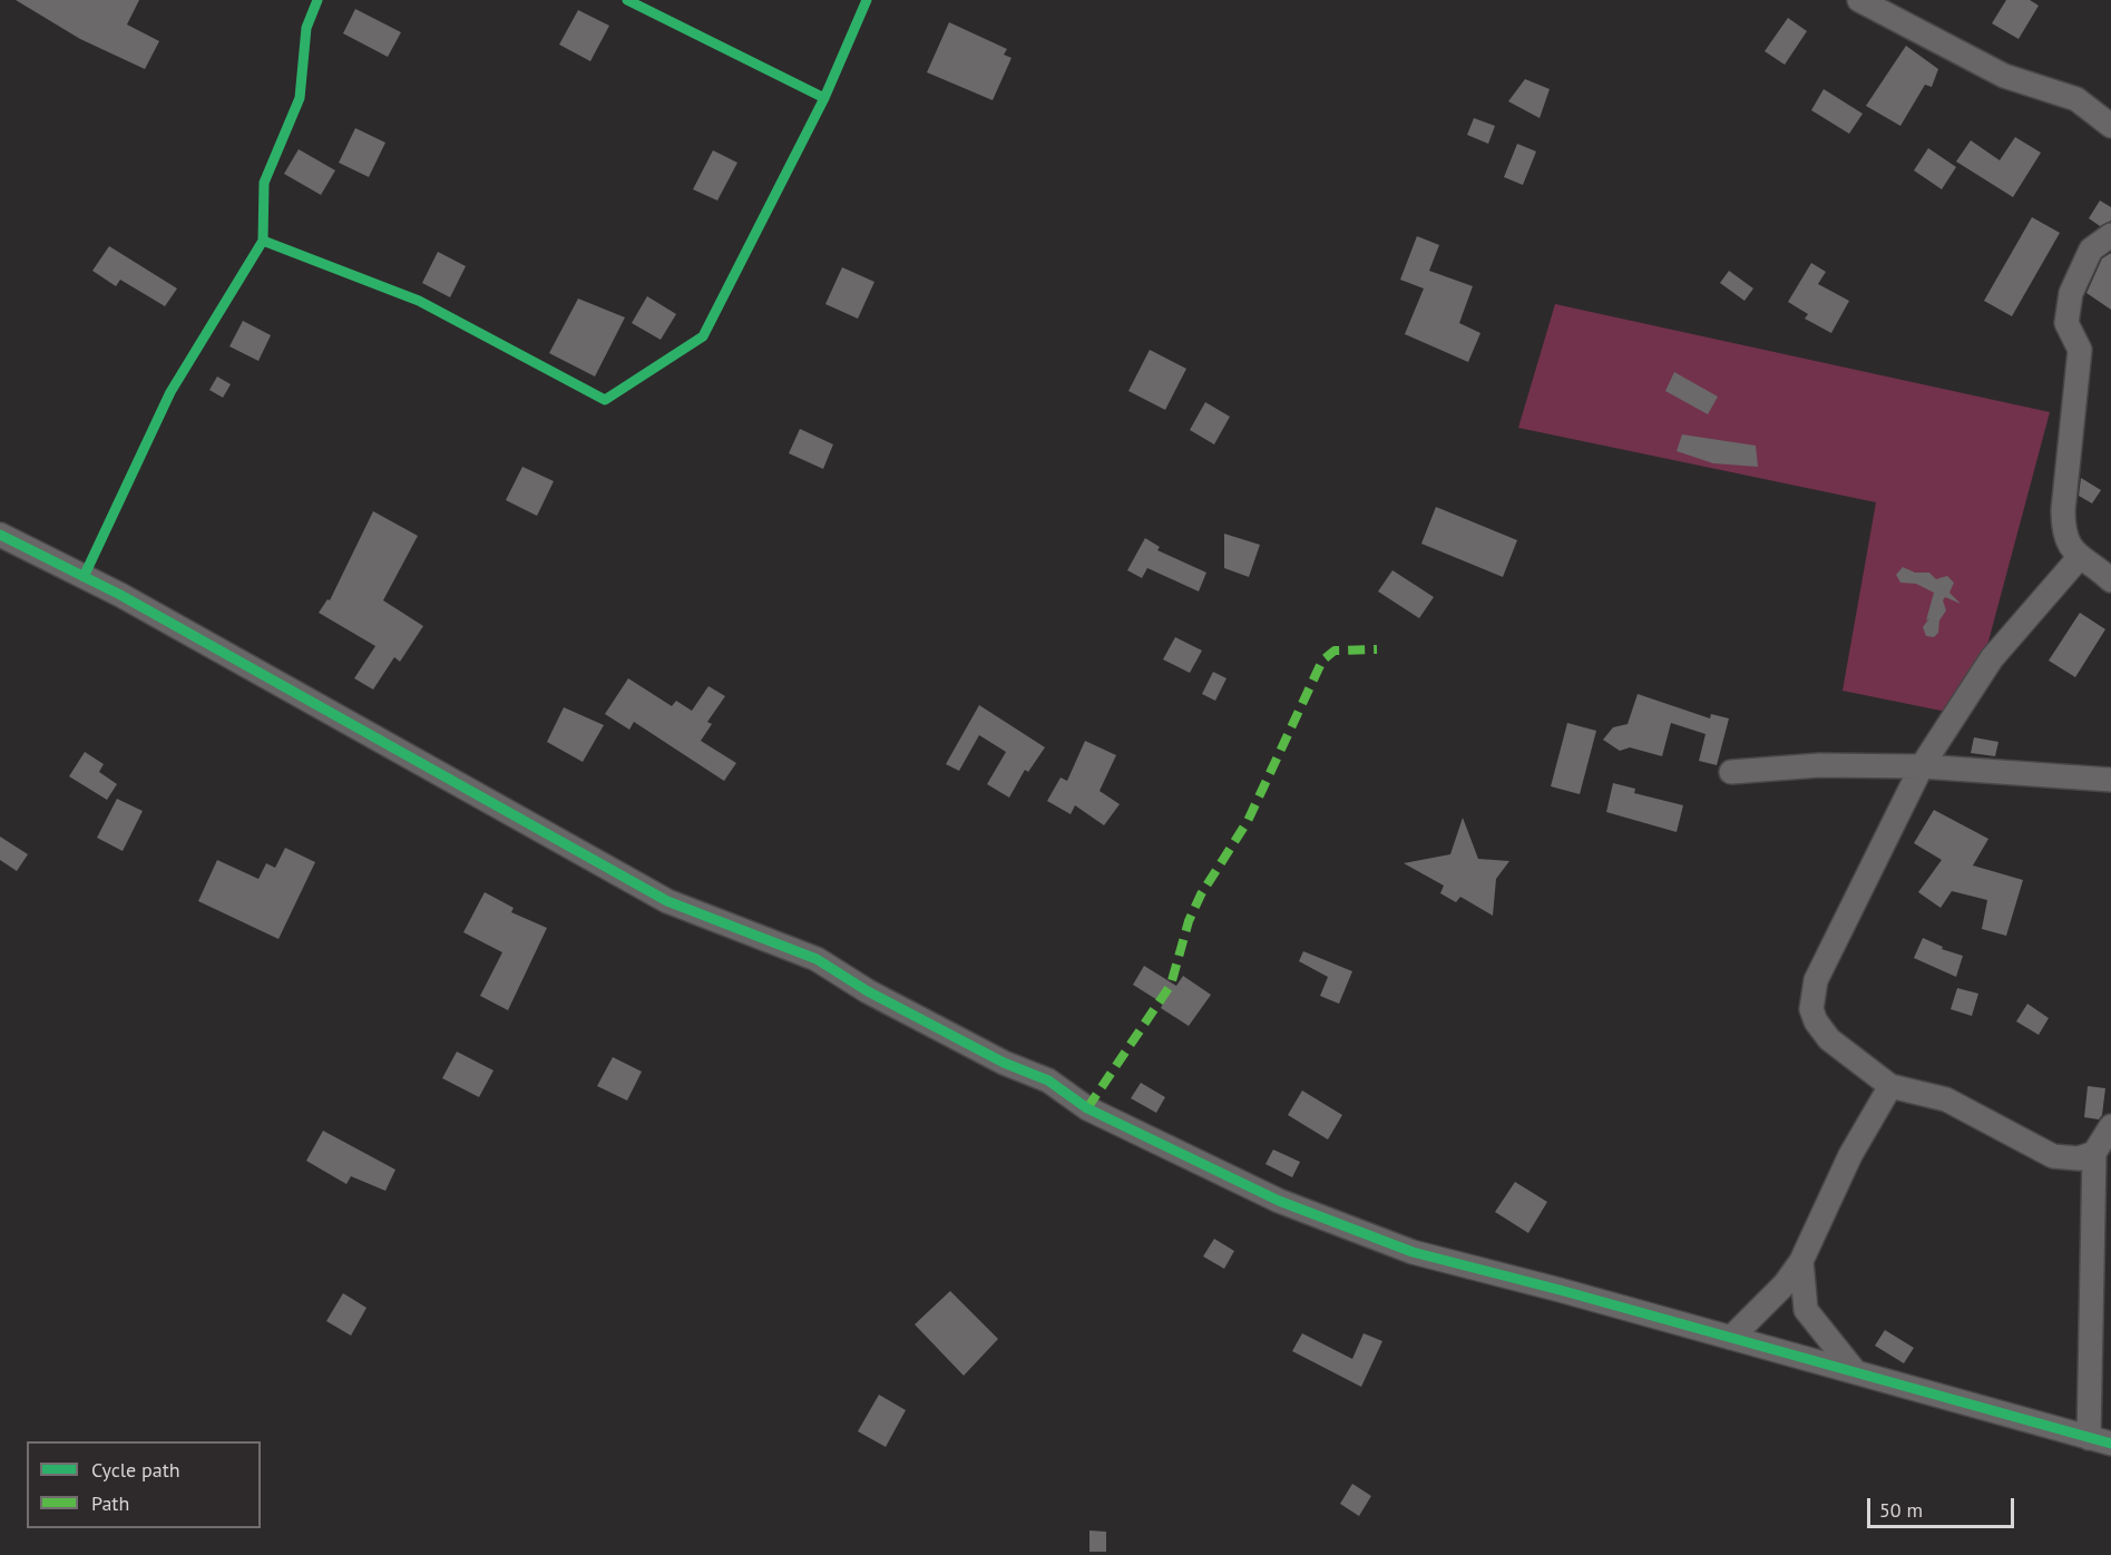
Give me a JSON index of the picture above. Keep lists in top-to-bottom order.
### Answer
{
  "legend": ["Cycle path", "Path"],
  "scale_bar": "50 m"
}
